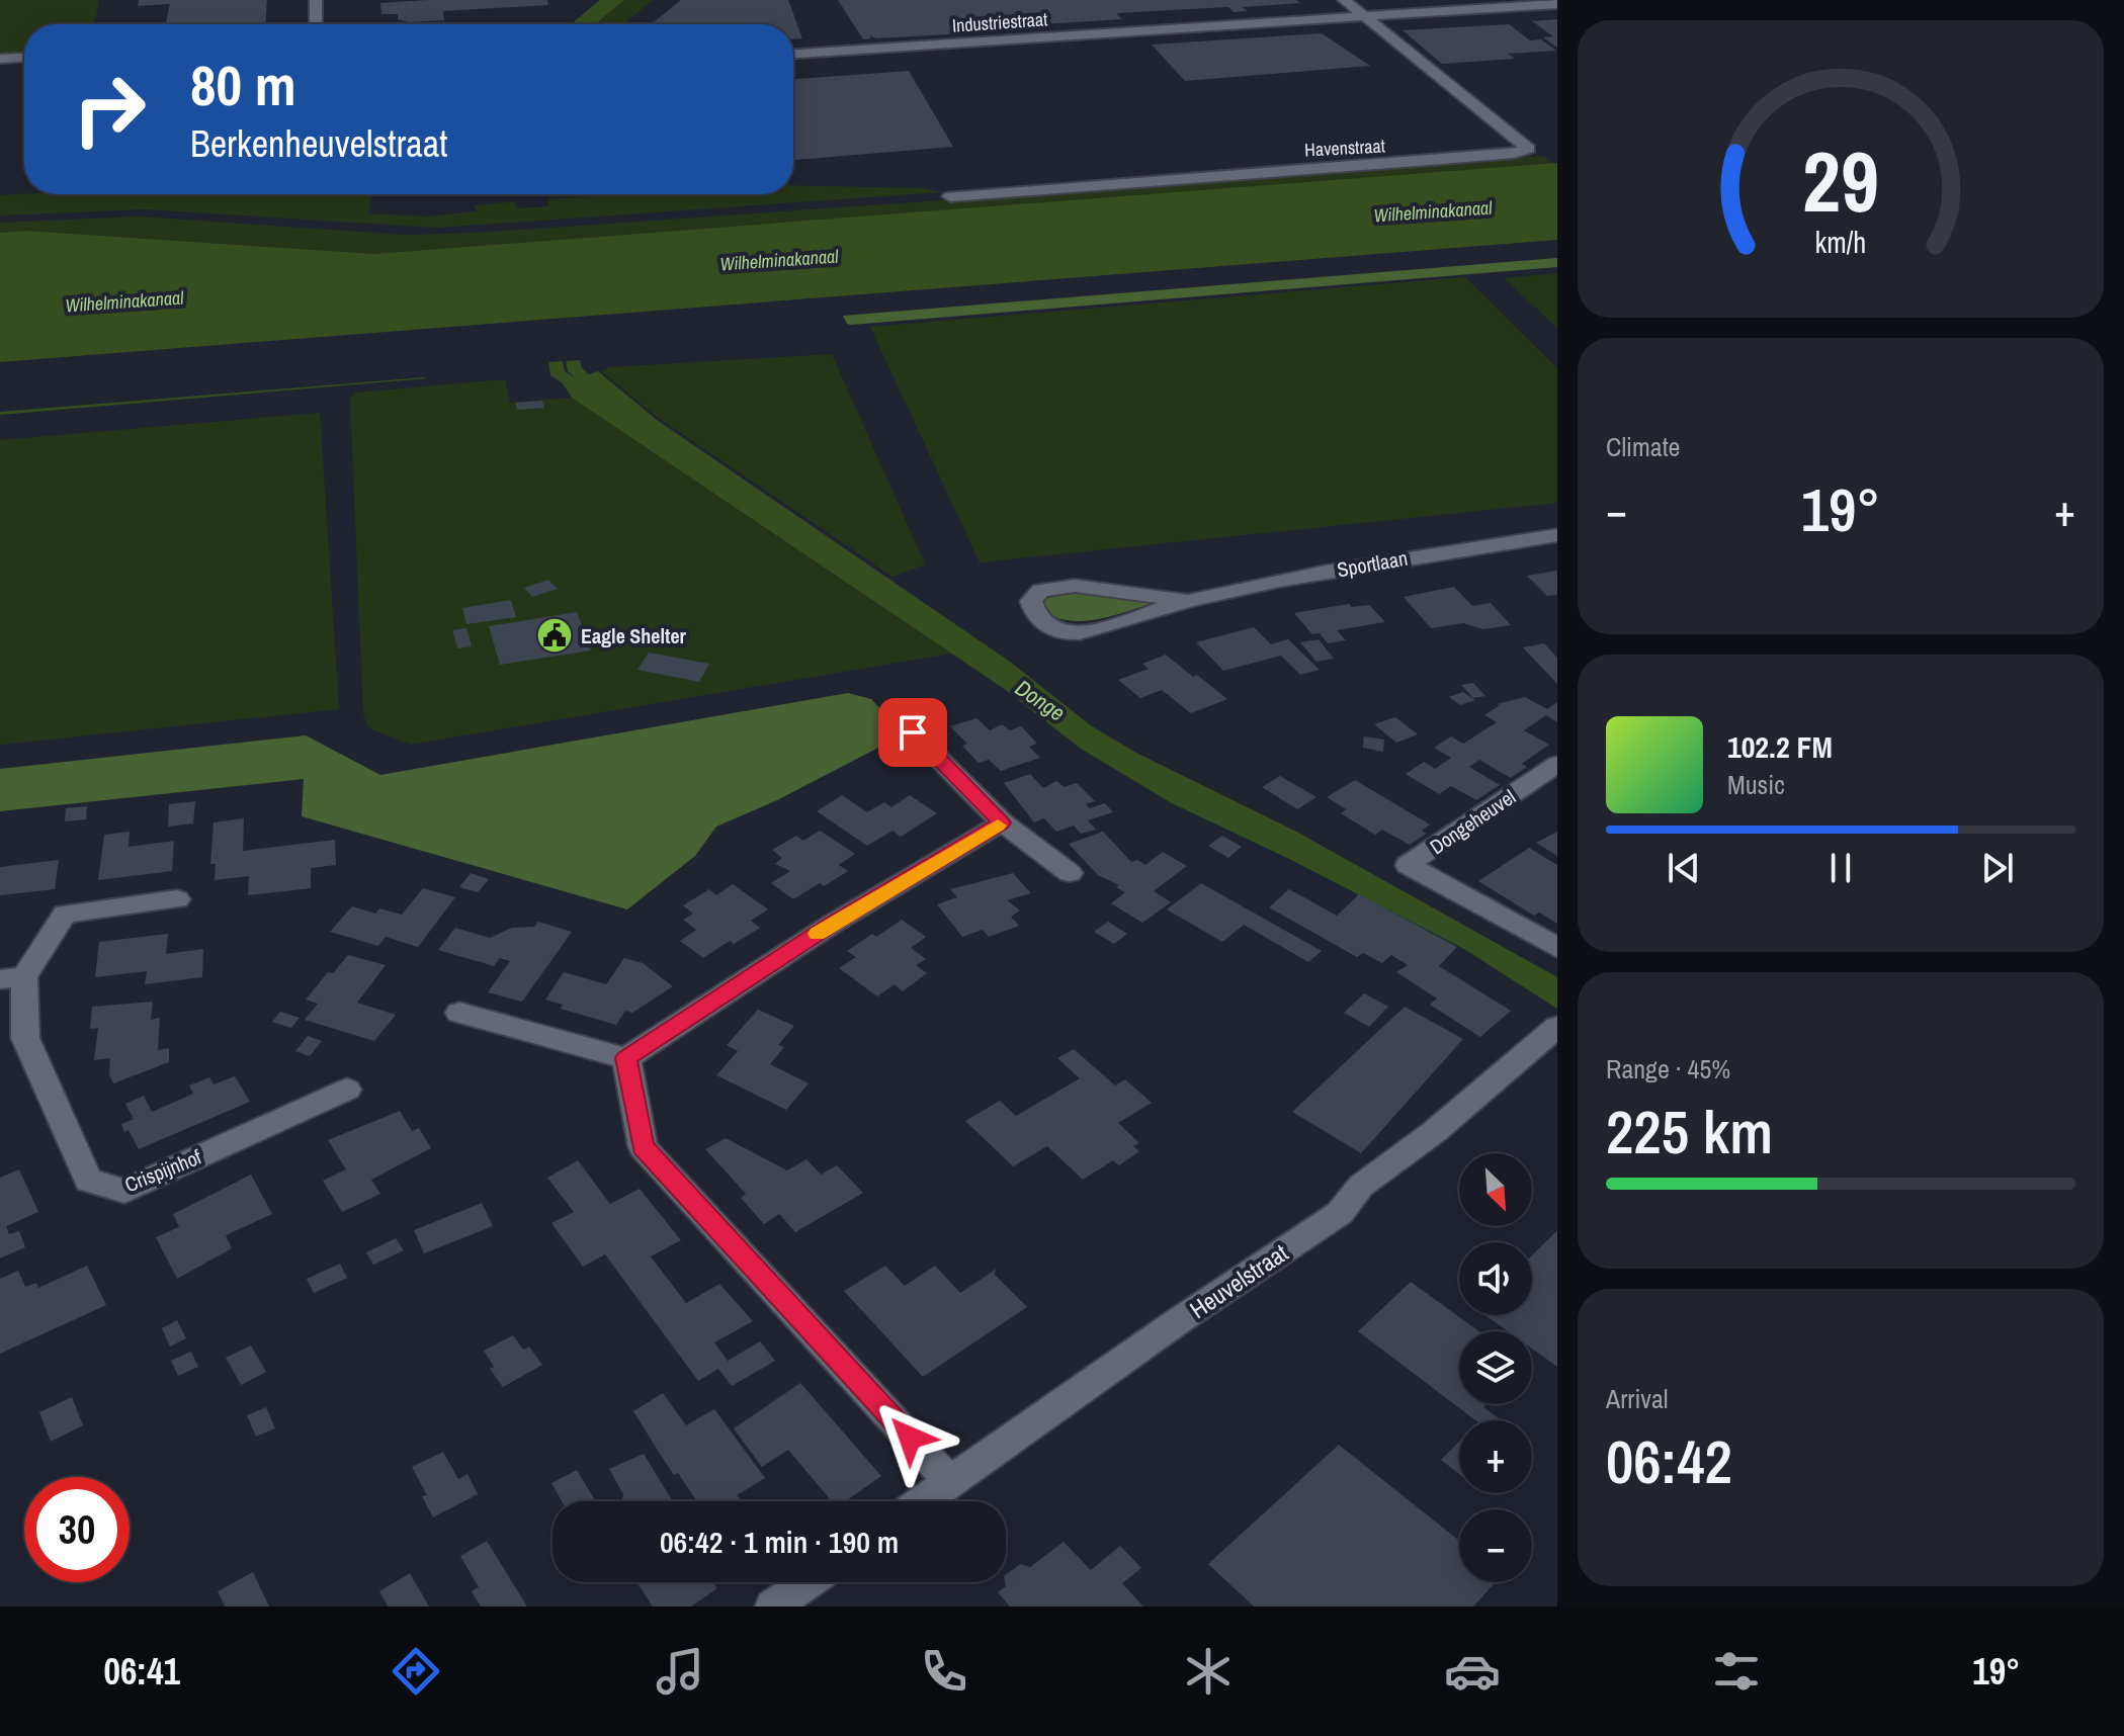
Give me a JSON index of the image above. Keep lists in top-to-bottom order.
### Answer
{
  "streets": {
    "street": [
      "Industriestraat",
      "Havenstraat",
      "Sportlaan",
      "Dongeheuvel",
      "Crispijnhof",
      "Heuvelstraat"
    ]
  },
  "crossings": [
    ["Industriestraat", "Havenstraat"]
  ],
  "water": ["Wilhelminakanaal", "Donge"],
  "places": {
    "public building": ["Eagle Shelter"]
  },
  "north": "bottom right",
  "page": {
    "turn": ["80 m", "Berkenheuvelstraat"],
    "tile": [
      "Climate",
      ["Range · 45%", "225 km"],
      ["Arrival", "06:42"]
    ],
    "heat": ["−", "19°", "+"],
    "song": ["102.2 FM", "Music"],
    "map_buttons": ["+", "−"],
    "limit": "30",
    "trip": "06:42 · 1 min · 190 m",
    "tabs": ["06:41", "19°"],
    "gauge": ["29", "km/h"]
  }
}
